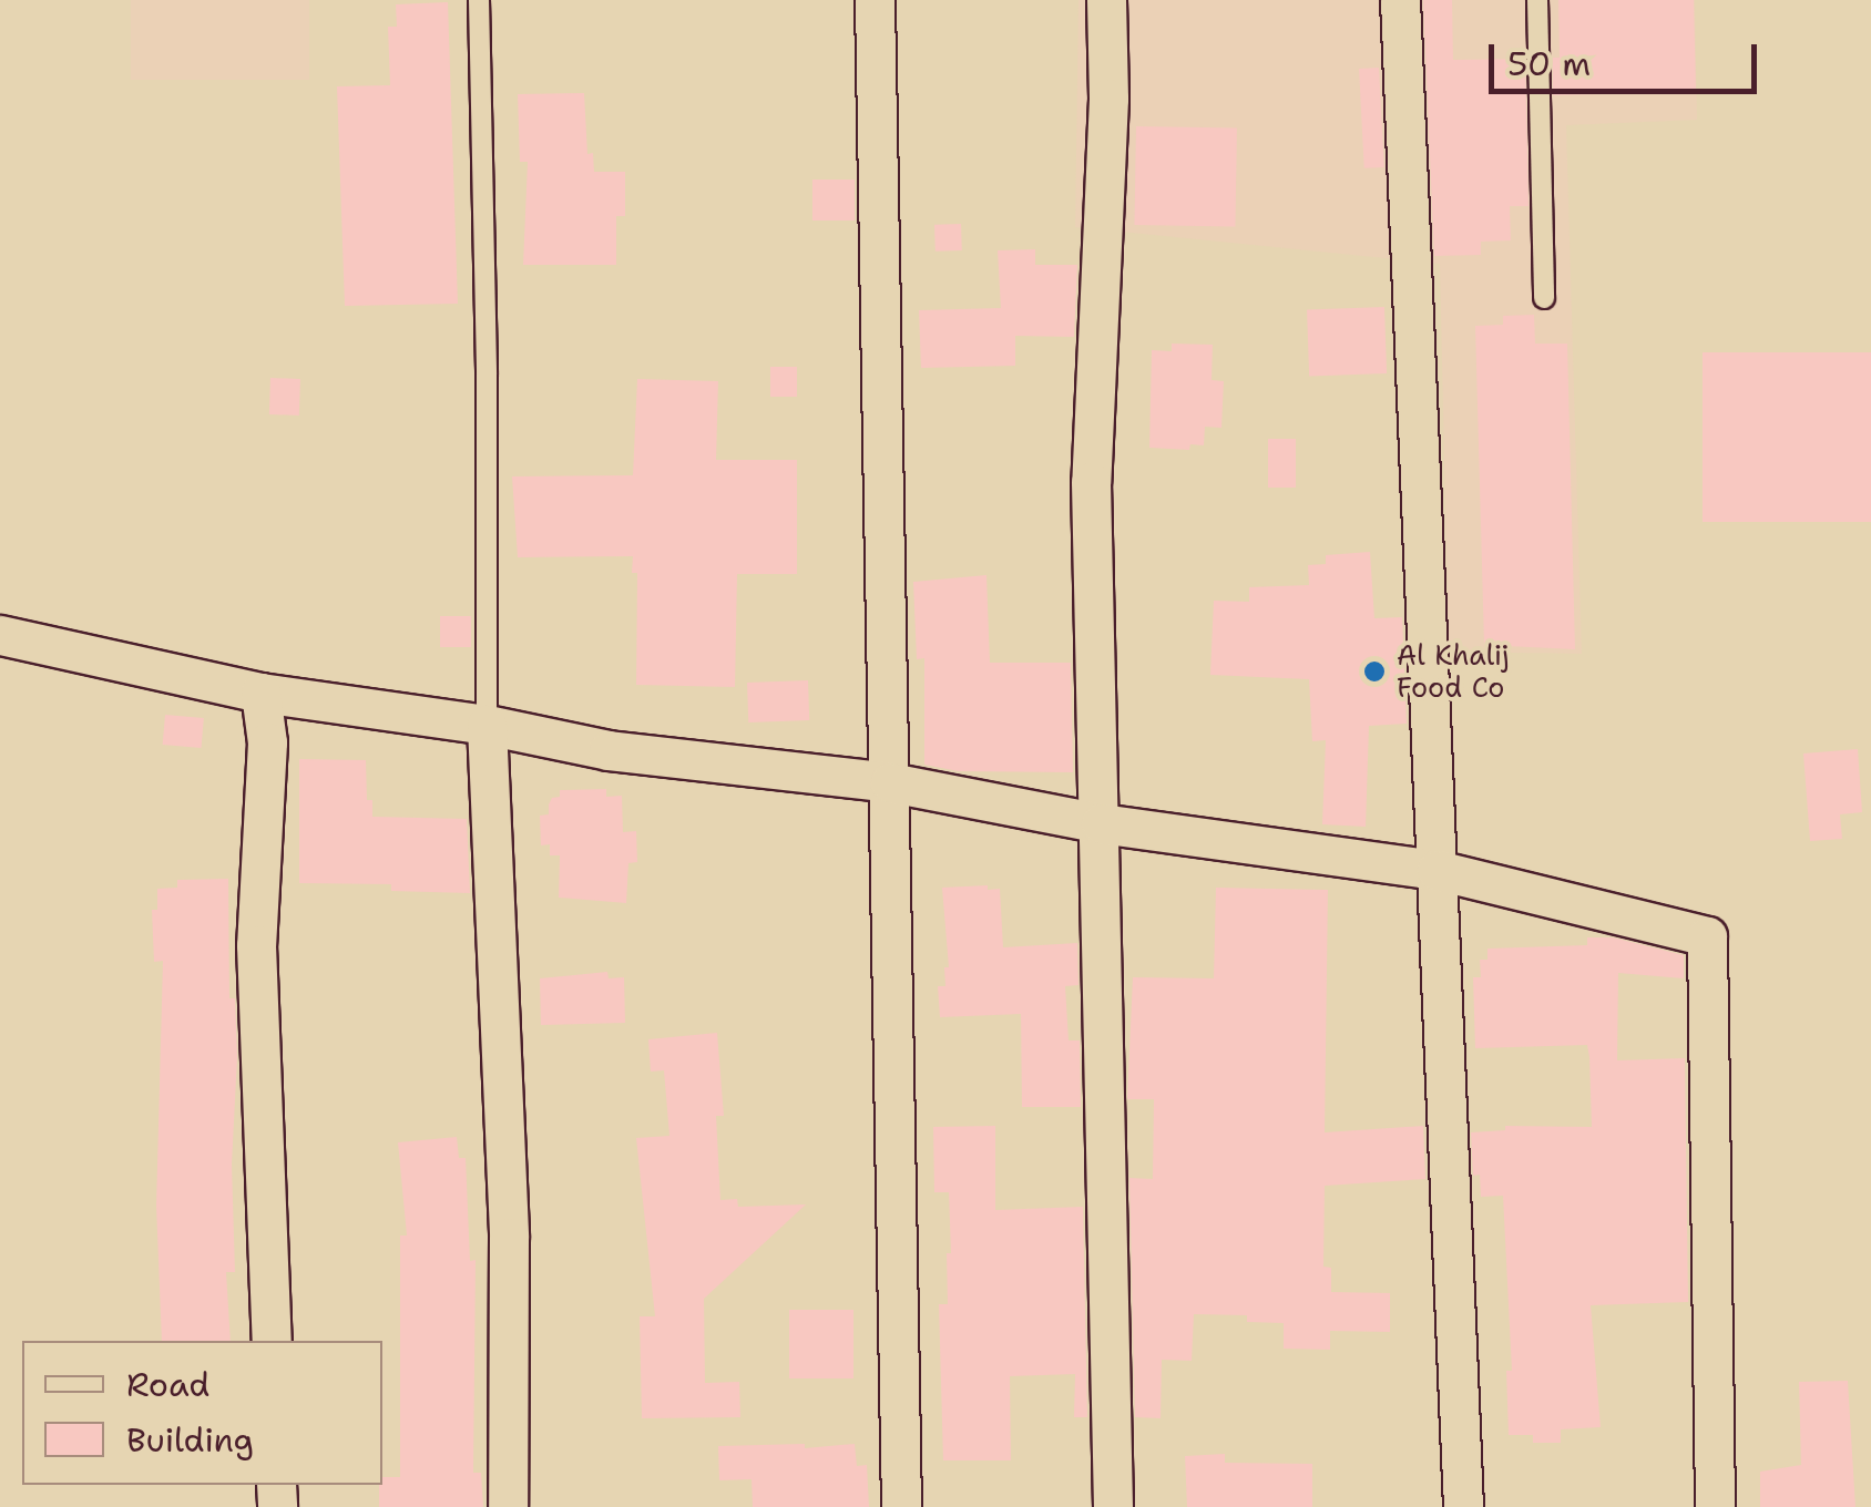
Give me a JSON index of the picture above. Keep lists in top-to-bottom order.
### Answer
{
  "places": ["Al Khalij Food Co"],
  "legend": ["Road", "Building"],
  "scale_bar": "50 m"
}
